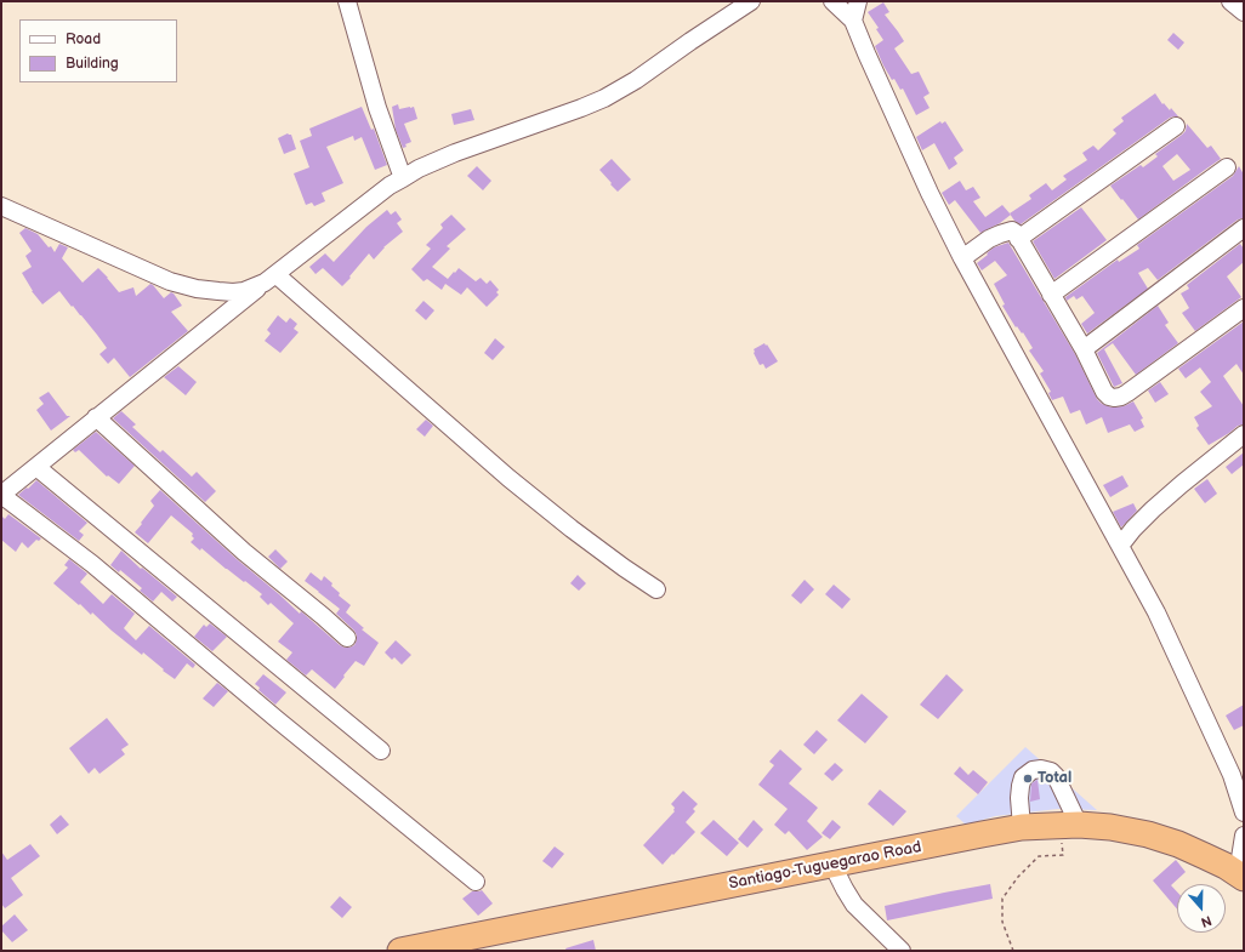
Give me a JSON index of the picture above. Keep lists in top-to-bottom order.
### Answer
{
  "streets": {
    "highway": ["Santiago-Tuguegarao Road"]
  },
  "places": ["Total"],
  "legend": ["Road", "Building"],
  "north": "bottom"
}
